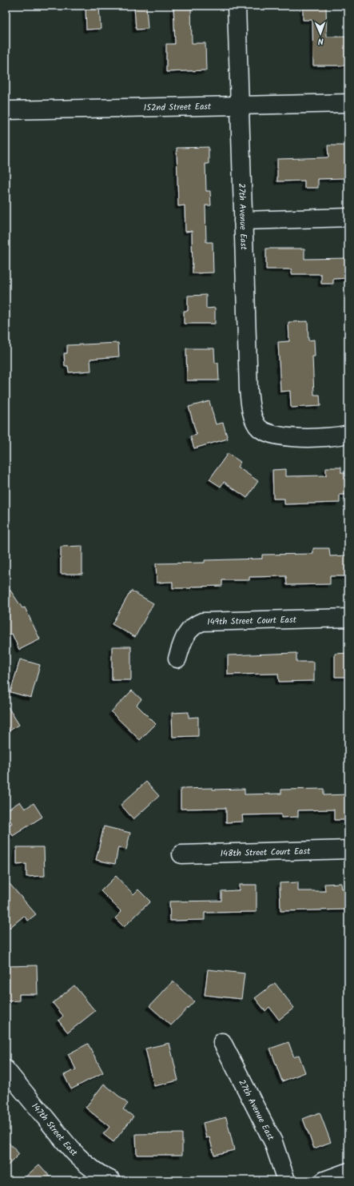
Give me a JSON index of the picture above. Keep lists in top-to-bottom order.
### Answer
{
  "streets": {
    "street": [
      "152nd Street East",
      "27th Avenue East",
      "149th Street Court East",
      "148th Street Court East",
      "147th Street East"
    ]
  },
  "crossings": [
    ["152nd Street East", "27th Avenue East"]
  ],
  "north": "bottom"
}
